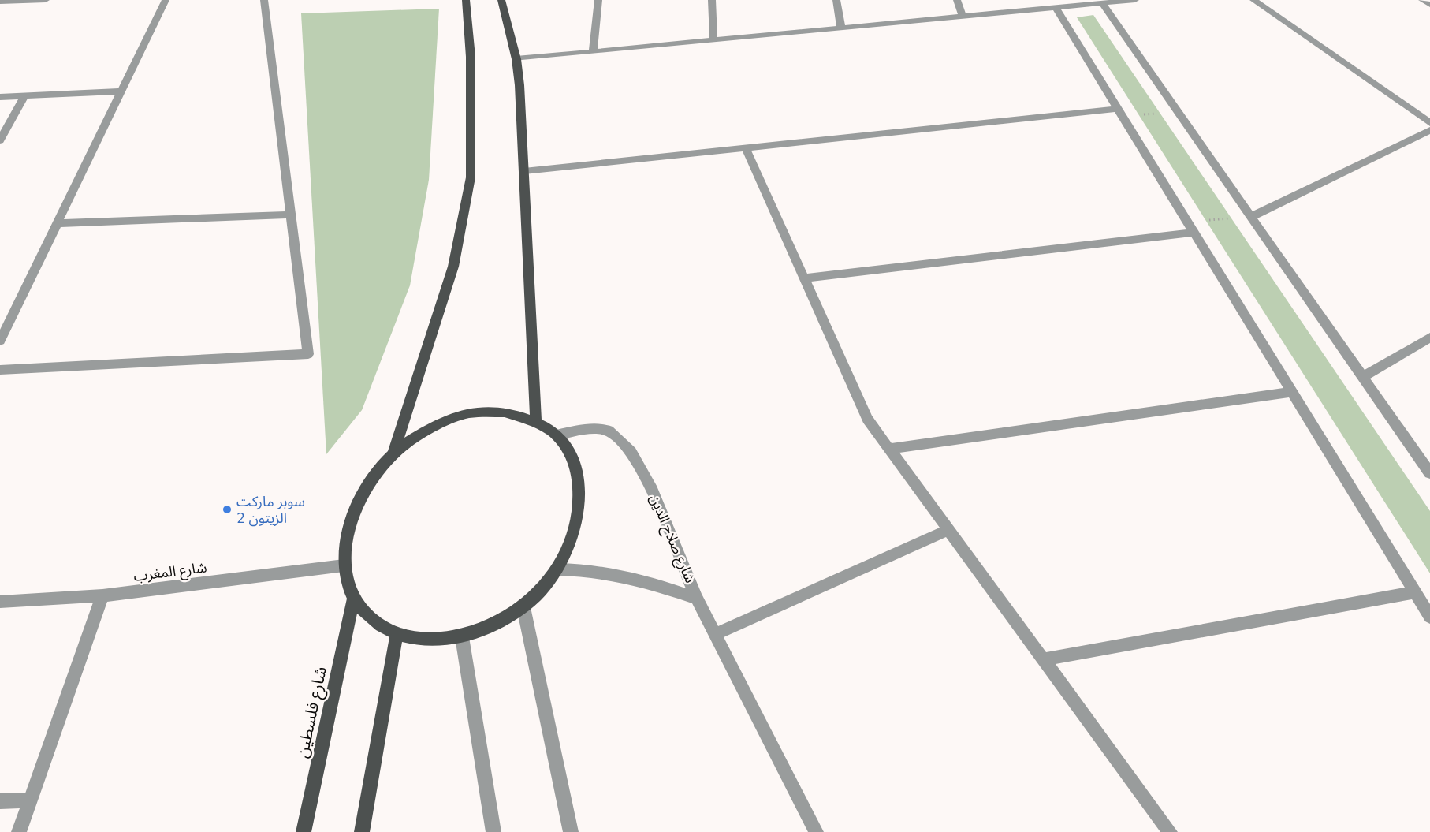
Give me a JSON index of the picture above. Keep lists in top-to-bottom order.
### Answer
{
  "streets": {
    "main road": ["شارع فلسطين"],
    "street": ["شارع صلاح الدين", "شارع المغرب"]
  },
  "places": ["سوبر ماركت الزيتون 2"]
}
